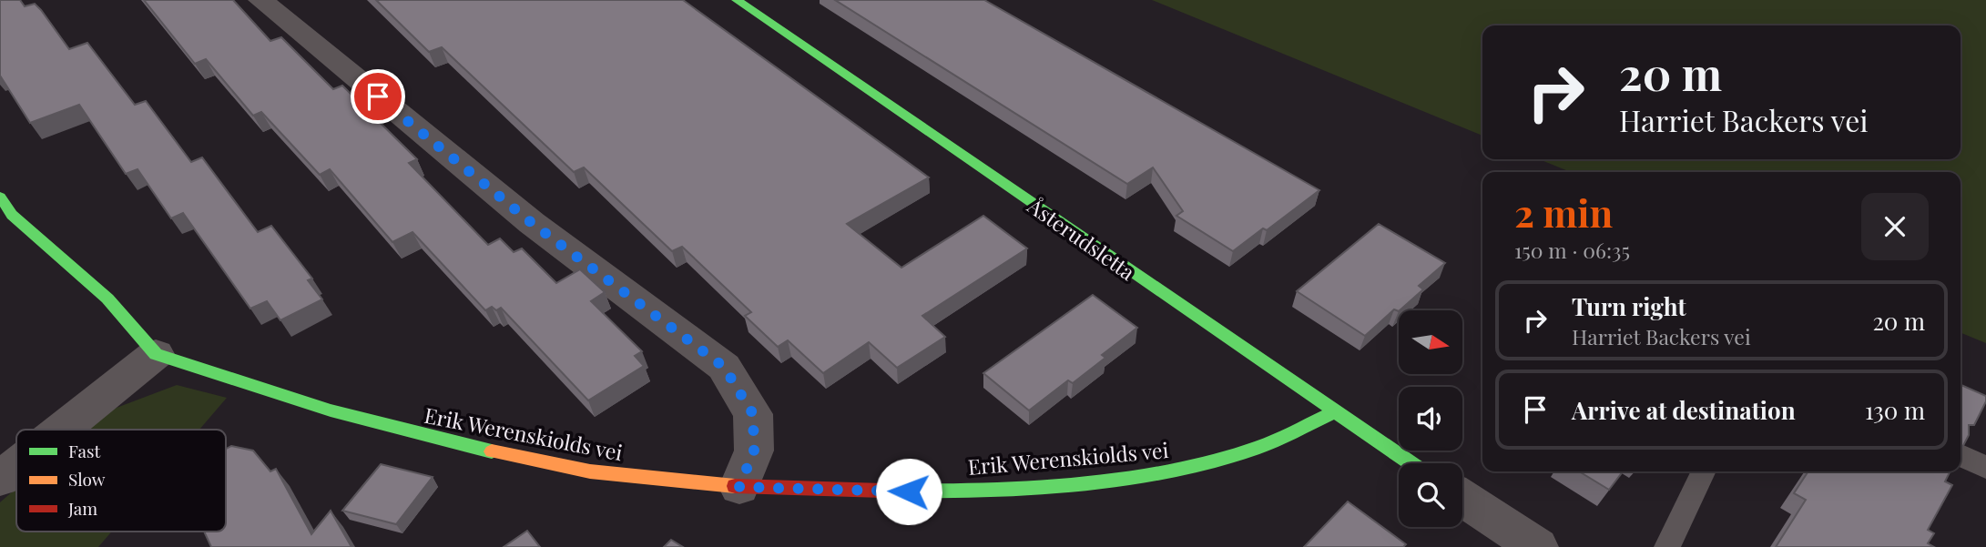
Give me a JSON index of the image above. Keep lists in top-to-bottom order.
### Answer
{
  "streets": {
    "street": ["Åsterudsletta", "Erik Werenskiolds vei"]
  },
  "crossings": [
    ["Åsterudsletta", "Erik Werenskiolds vei"]
  ],
  "legend": ["Fast", "Slow", "Jam"],
  "north": "right",
  "page": {
    "turn": ["20 m", "Harriet Backers vei"],
    "heading": ["2 min", "150 m · 06:35"],
    "list": [
      {
        "name": "Turn right",
        "note": "Harriet Backers vei",
        "value": "20 m"
      },
      {
        "name": "Arrive at destination",
        "value": "130 m"
      }
    ]
  }
}
